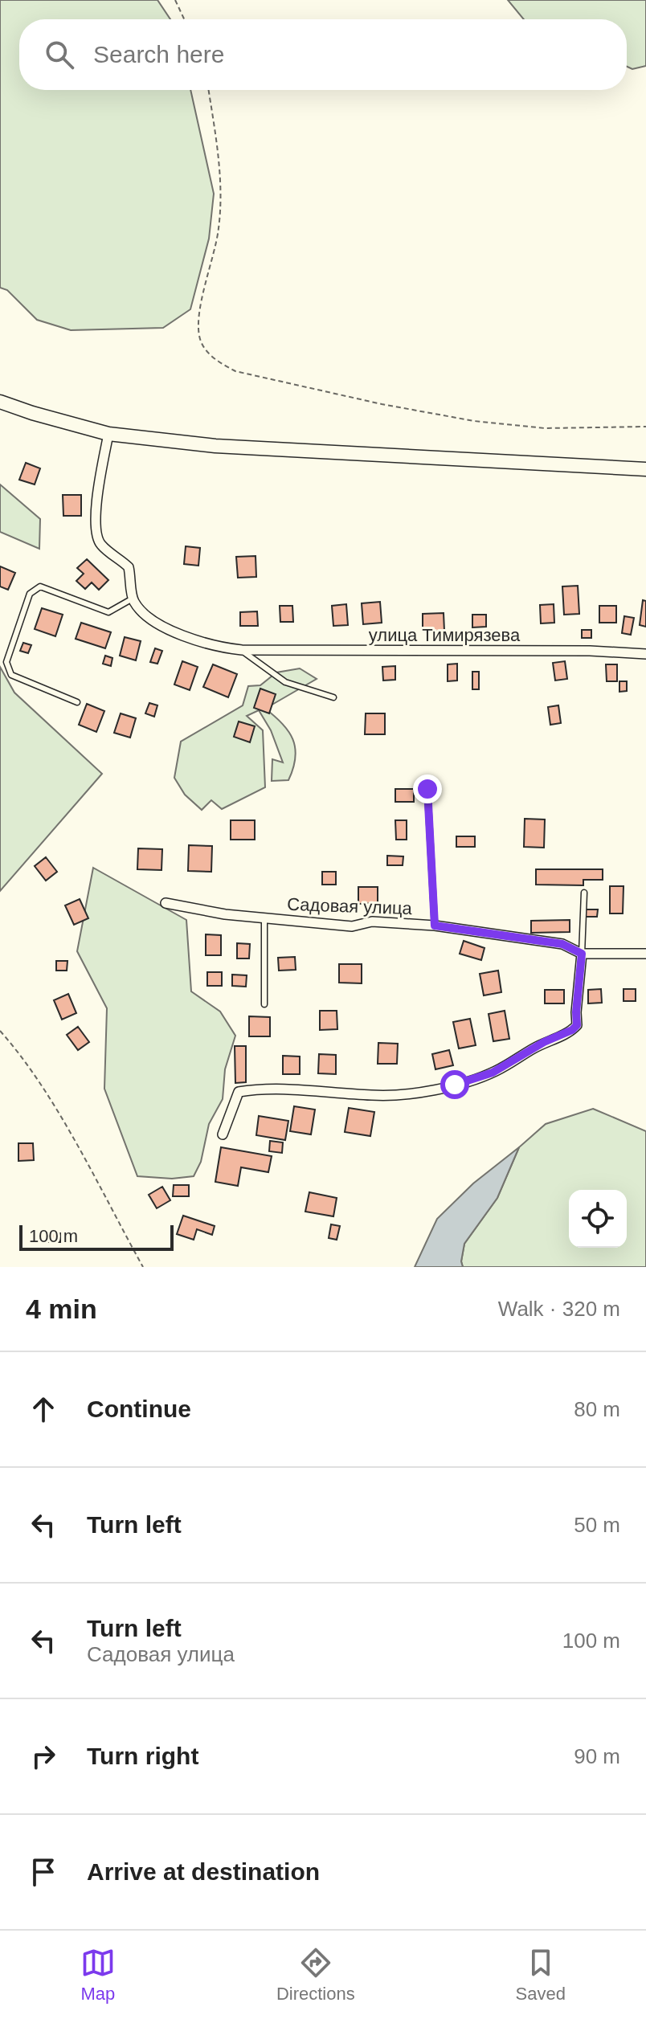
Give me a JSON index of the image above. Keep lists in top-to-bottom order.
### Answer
{
  "streets": {
    "street": ["улица Тимирязева", "Садовая улица"]
  },
  "scale_bar": "100 m",
  "page": {
    "search": "Search here",
    "scale": "100 m",
    "heading": ["4 min", "Walk · 320 m"],
    "list": [
      ["Continue", "80 m"],
      ["Turn left", "50 m"],
      ["Turn left", "Садовая улица", "100 m"],
      ["Turn right", "90 m"],
      "Arrive at destination"
    ],
    "nav": ["Map", "Directions", "Saved"]
  }
}
